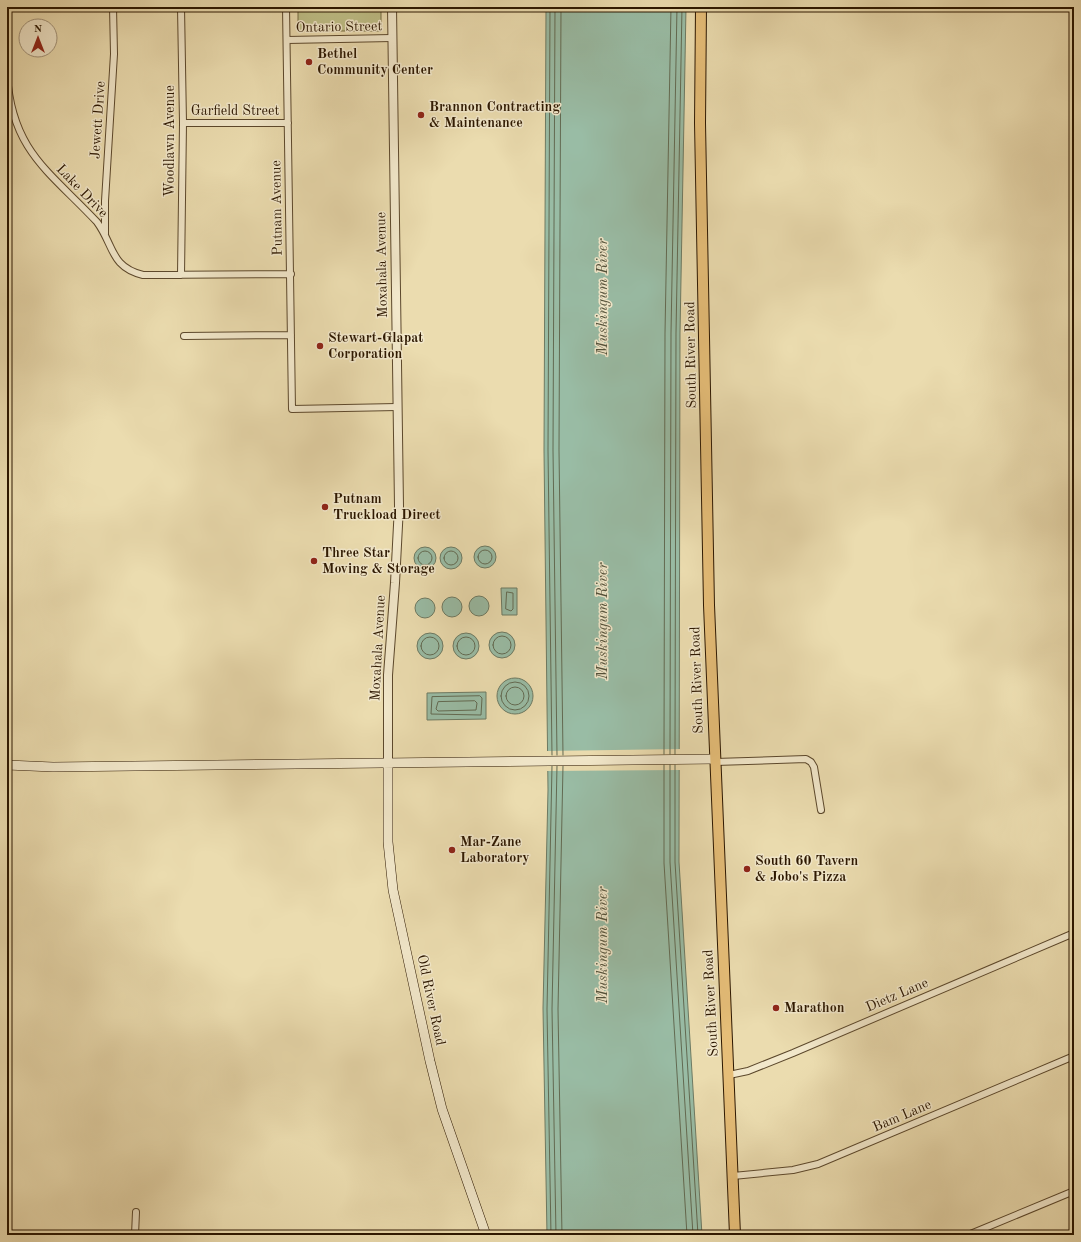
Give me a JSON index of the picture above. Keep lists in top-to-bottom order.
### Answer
{
  "streets": {
    "main road": ["South River Road", "Old River Road"],
    "street": [
      "Ontario Street",
      "Garfield Street",
      "Jewett Drive",
      "Woodlawn Avenue",
      "Lake Drive",
      "Putnam Avenue",
      "Moxahala Avenue",
      "Dietz Lane",
      "Bam Lane"
    ]
  },
  "crossings": [
    ["Ontario Street", "Putnam Avenue"],
    ["Ontario Street", "Moxahala Avenue"],
    ["Garfield Street", "Woodlawn Avenue"],
    ["Garfield Street", "Putnam Avenue"],
    ["Jewett Drive", "Lake Drive"],
    ["Woodlawn Avenue", "Lake Drive"],
    ["Lake Drive", "Putnam Avenue"],
    ["Putnam Avenue", "Moxahala Avenue"],
    ["Moxahala Avenue", "Old River Road"],
    ["South River Road", "Dietz Lane"],
    ["South River Road", "Bam Lane"]
  ],
  "water": ["Muskingum River"],
  "places": [
    "Bethel Community Center",
    "Brannon Contracting & Maintenance",
    "Stewart-Glapat Corporation",
    "Putnam Truckload Direct",
    "Three Star Moving & Storage",
    "Mar-Zane Laboratory",
    "South 60 Tavern & Jobo's Pizza",
    "Marathon"
  ],
  "north": "top"
}
